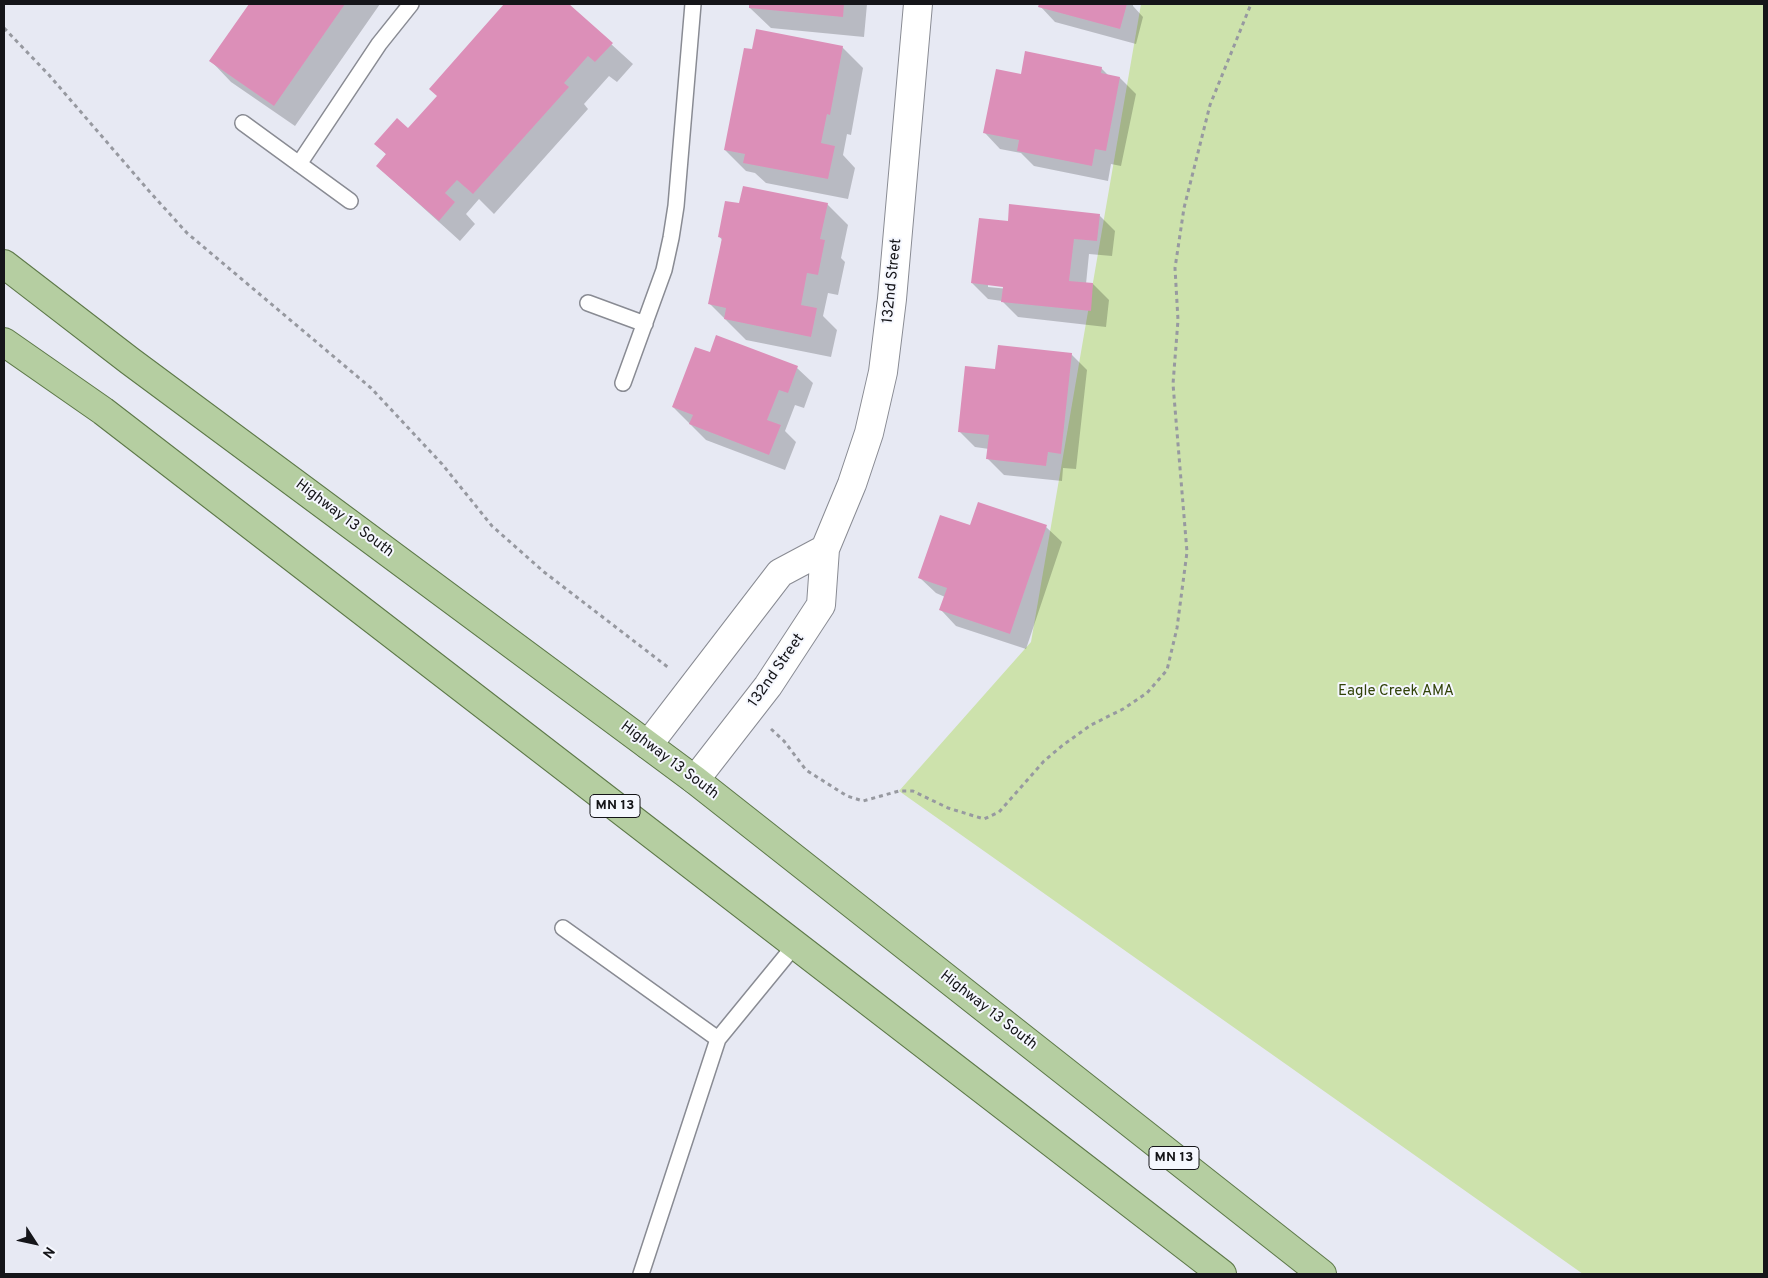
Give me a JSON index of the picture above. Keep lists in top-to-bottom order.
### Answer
{
  "streets": {
    "main road": ["Highway 13 South", "MN 13"],
    "street": ["132nd Street"]
  },
  "crossings": [
    ["132nd Street", "Highway 13 South"]
  ],
  "parks": ["Eagle Creek AMA"],
  "north": "bottom right"
}
